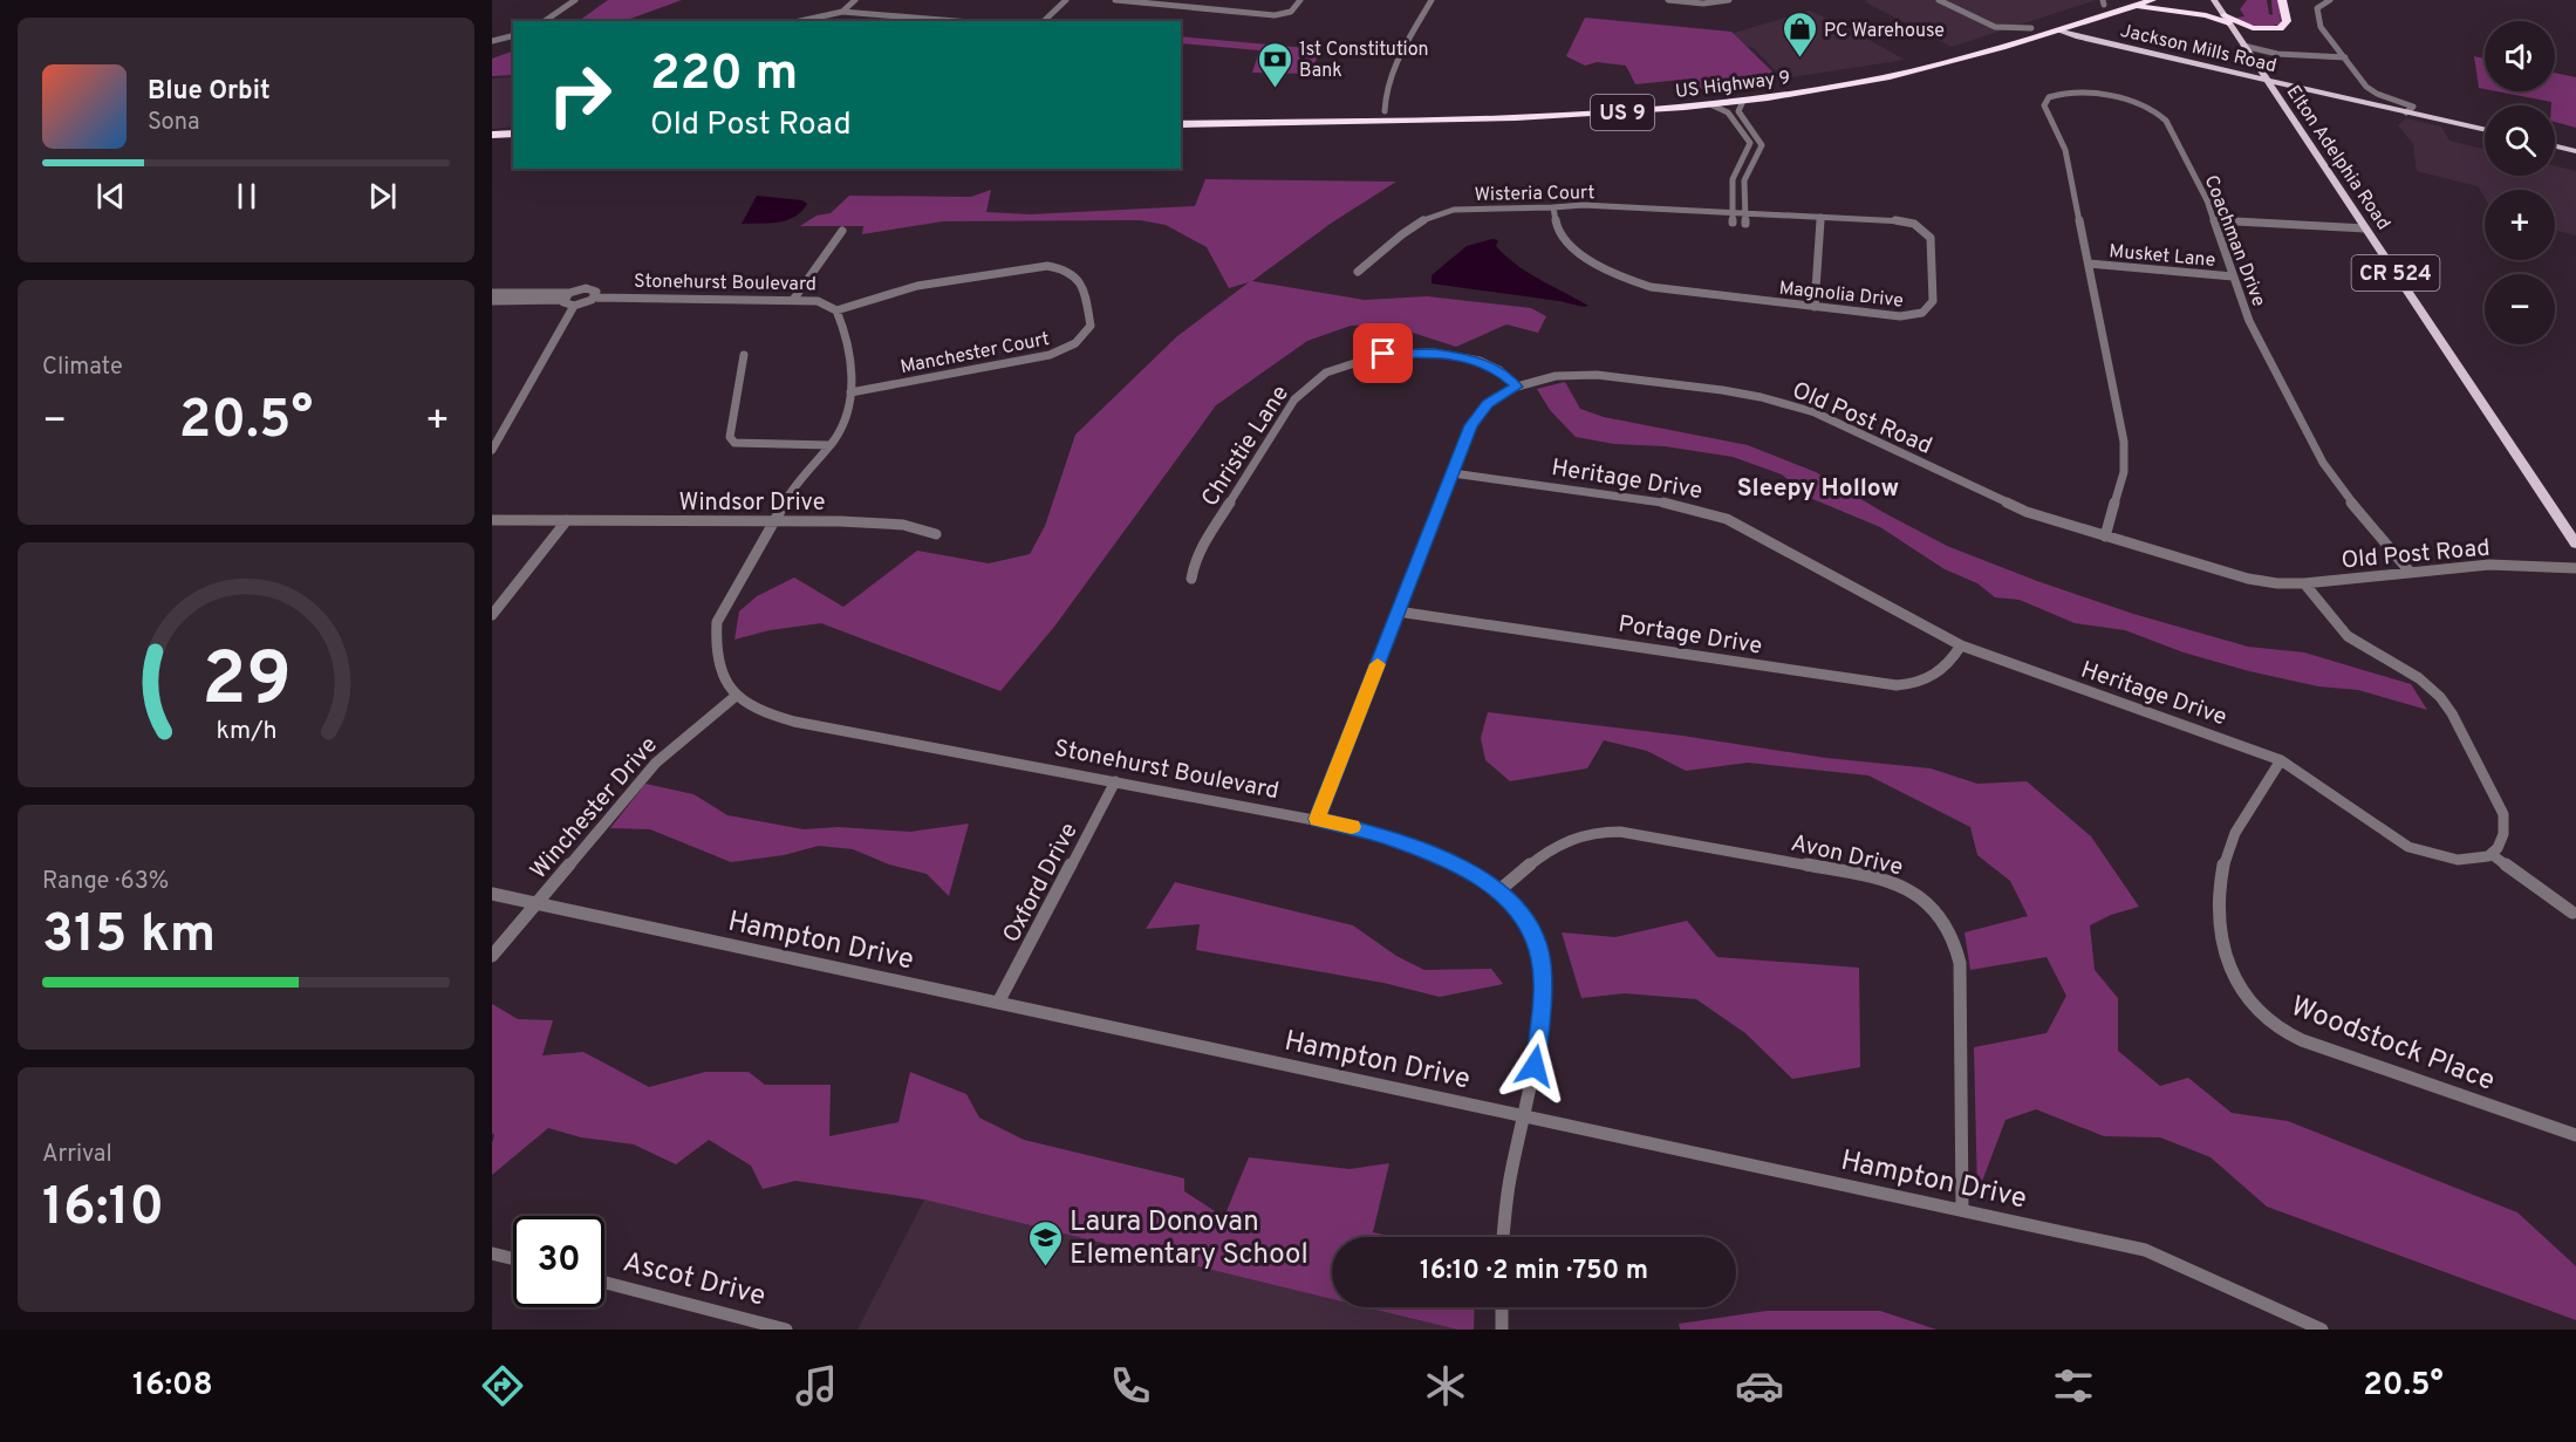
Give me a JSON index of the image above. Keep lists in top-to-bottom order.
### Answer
{
  "streets": {
    "highway": ["US Highway 9", "US 9"],
    "main road": ["Jackson Mills Road", "Elton Adelphia Road", "CR 524"],
    "street": [
      "Wisteria Court",
      "Coachman Drive",
      "Musket Lane",
      "Stonehurst Boulevard",
      "Magnolia Drive",
      "Manchester Court",
      "Old Post Road",
      "Christie Lane",
      "Heritage Drive",
      "Windsor Drive",
      "Portage Drive",
      "Winchester Drive",
      "Avon Drive",
      "Oxford Drive",
      "Hampton Drive",
      "Woodstock Place",
      "Ascot Drive"
    ]
  },
  "crossings": [
    ["Jackson Mills Road", "US Highway 9"],
    ["Jackson Mills Road", "Elton Adelphia Road"],
    ["Wisteria Court", "Magnolia Drive"],
    ["Coachman Drive", "Musket Lane"],
    ["Coachman Drive", "Old Post Road"],
    ["Stonehurst Boulevard", "Manchester Court"],
    ["Stonehurst Boulevard", "Old Post Road"],
    ["Stonehurst Boulevard", "Windsor Drive"],
    ["Stonehurst Boulevard", "Winchester Drive"],
    ["Stonehurst Boulevard", "Avon Drive"],
    ["Stonehurst Boulevard", "Oxford Drive"],
    ["Stonehurst Boulevard", "Hampton Drive"],
    ["Old Post Road", "Christie Lane"],
    ["Old Post Road", "Heritage Drive"],
    ["Old Post Road", "Portage Drive"],
    ["Heritage Drive", "Portage Drive"],
    ["Heritage Drive", "Woodstock Place"],
    ["Winchester Drive", "Hampton Drive"],
    ["Avon Drive", "Hampton Drive"],
    ["Oxford Drive", "Hampton Drive"]
  ],
  "districts": ["Sleepy Hollow"],
  "places": {
    "shop": ["PC Warehouse"],
    "bank": ["1st Constitution Bank"],
    "school or university": ["Laura Donovan Elementary School"]
  },
  "page": {
    "map_buttons": ["+", "−"],
    "turn": ["220 m", "Old Post Road"],
    "song": ["Blue Orbit", "Sona"],
    "tile": [
      "Climate",
      ["Range · 63%", "315 km"],
      ["Arrival", "16:10"]
    ],
    "heat": ["−", "20.5°", "+"],
    "limit": "30",
    "trip": "16:10 · 2 min · 750 m",
    "tabs": ["16:08", "20.5°"],
    "gauge": ["29", "km/h"]
  }
}
